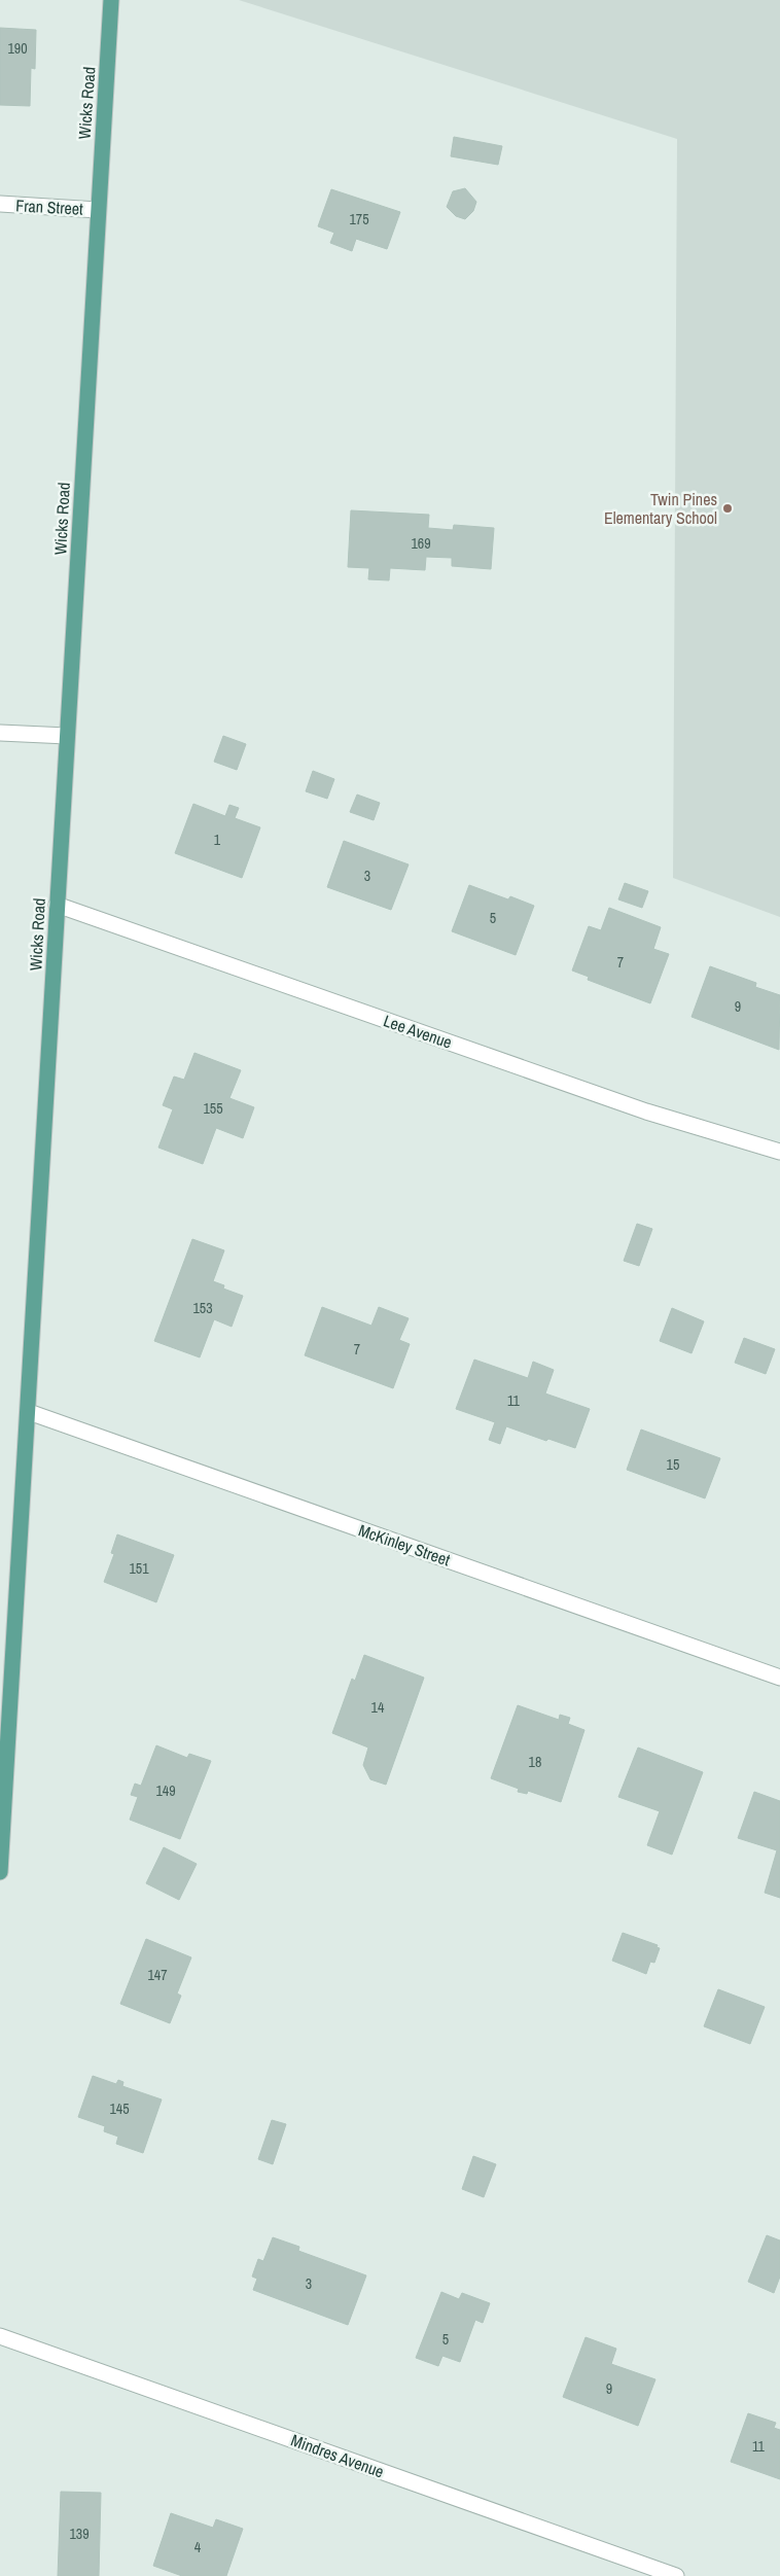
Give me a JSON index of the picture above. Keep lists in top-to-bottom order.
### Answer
{
  "streets": {
    "main road": ["Wicks Road"],
    "street": [
      "Fran Street",
      "Lee Avenue",
      "McKinley Street",
      "Mindres Avenue"
    ]
  },
  "crossings": [
    ["Wicks Road", "Fran Street"],
    ["Wicks Road", "Lee Avenue"],
    ["Wicks Road", "McKinley Street"]
  ],
  "places": ["Twin Pines Elementary School"],
  "house_numbers": [
    "190",
    "175",
    "169",
    "1",
    "3",
    "5",
    "7",
    "9",
    "155",
    "153",
    "7",
    "11",
    "15",
    "151",
    "14",
    "18",
    "149",
    "147",
    "145",
    "3",
    "5",
    "9",
    "11",
    "139",
    "4"
  ]
}
